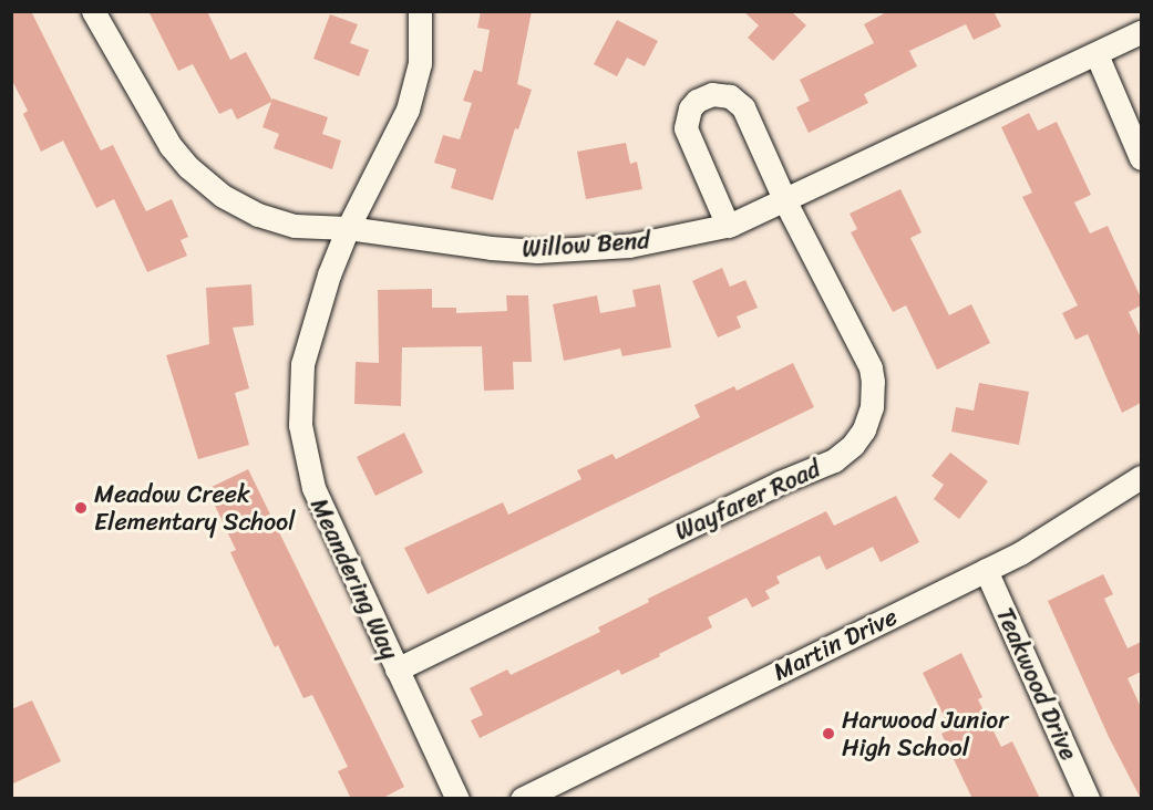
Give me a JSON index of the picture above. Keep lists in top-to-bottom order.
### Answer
{
  "streets": {
    "street": [
      "Willow Bend",
      "Wayfarer Road",
      "Meandering Way",
      "Martin Drive",
      "Teakwood Drive"
    ]
  },
  "crossings": [
    ["Willow Bend", "Wayfarer Road"],
    ["Willow Bend", "Meandering Way"],
    ["Wayfarer Road", "Meandering Way"],
    ["Martin Drive", "Teakwood Drive"]
  ],
  "places": ["Meadow Creek Elementary School", "Harwood Junior High School"]
}
